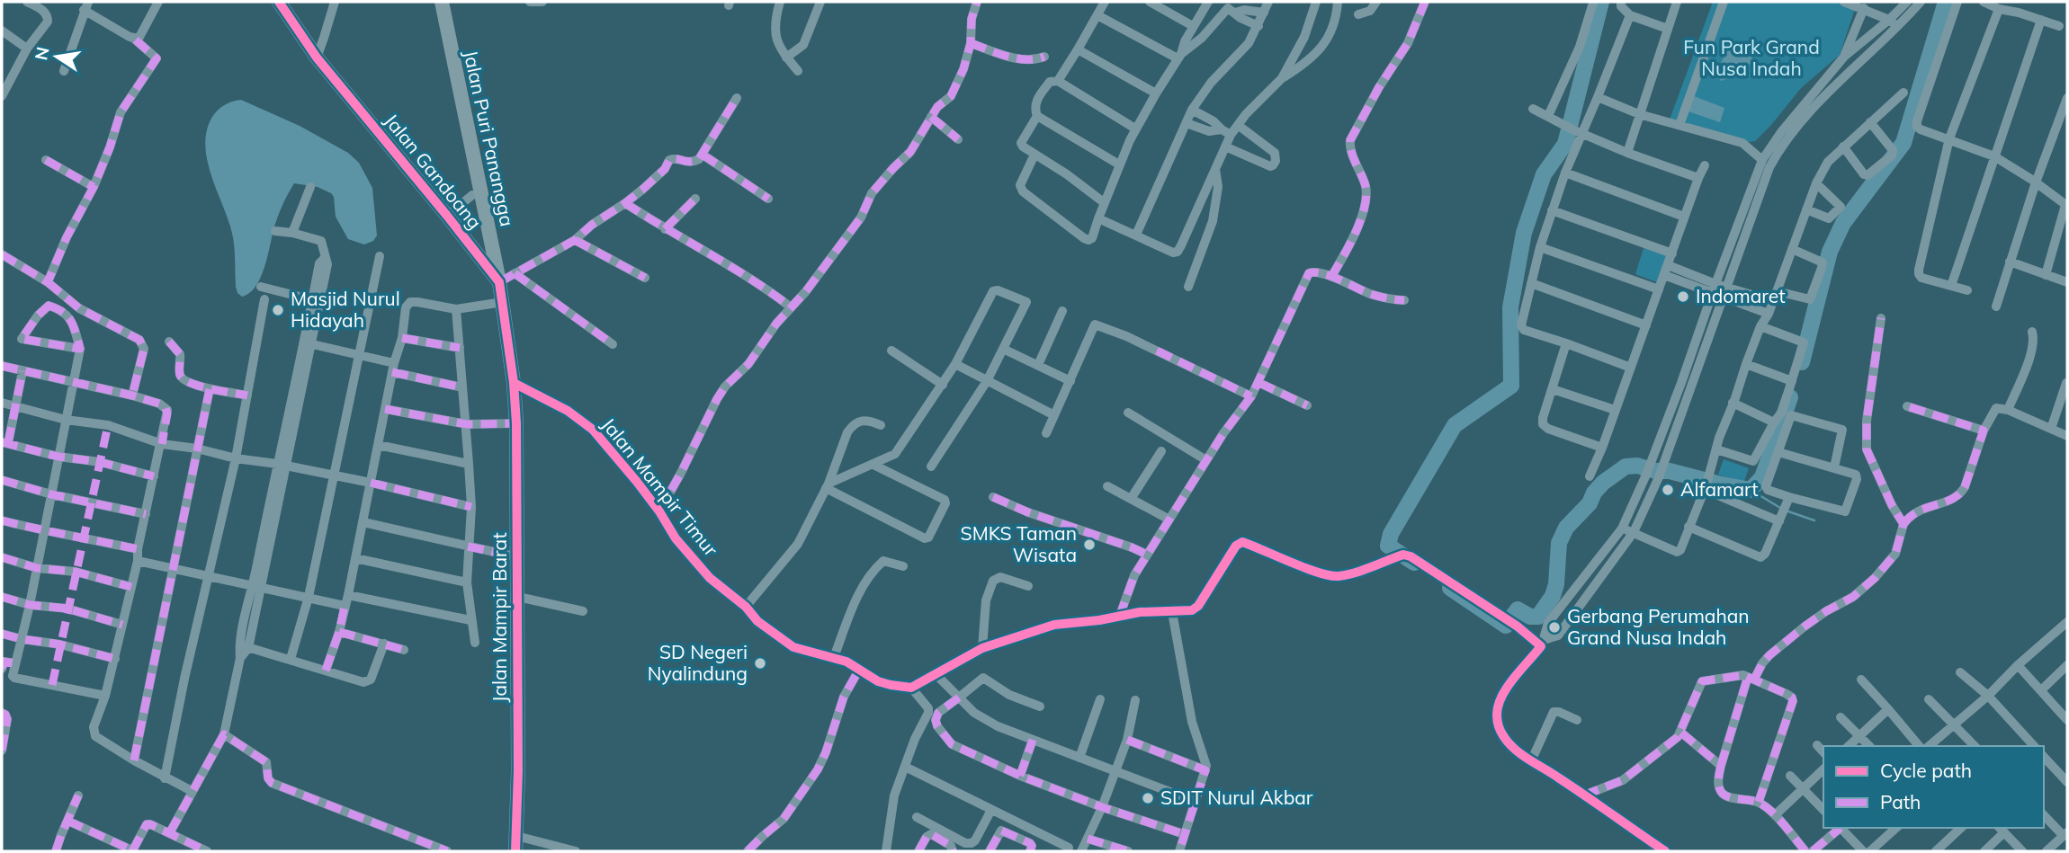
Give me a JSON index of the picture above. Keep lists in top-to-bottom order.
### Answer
{
  "streets": {
    "street": [
      "Jalan Puri Panangga",
      "Jalan Gandoang",
      "Jalan Mampir Timur",
      "Jalan Mampir Barat"
    ]
  },
  "crossings": [
    ["Jalan Puri Panangga", "Jalan Gandoang"],
    ["Jalan Gandoang", "Jalan Mampir Timur"],
    ["Jalan Gandoang", "Jalan Mampir Barat"],
    ["Jalan Mampir Timur", "Jalan Mampir Barat"]
  ],
  "parks": ["Fun Park Grand Nusa Indah"],
  "places": [
    "Indomaret",
    "Masjid Nurul Hidayah",
    "Alfamart",
    "SMKS Taman Wisata",
    "Gerbang Perumahan Grand Nusa Indah",
    "SD Negeri Nyalindung",
    "SDIT Nurul Akbar"
  ],
  "legend": ["Cycle path", "Path"],
  "north": "left"
}
